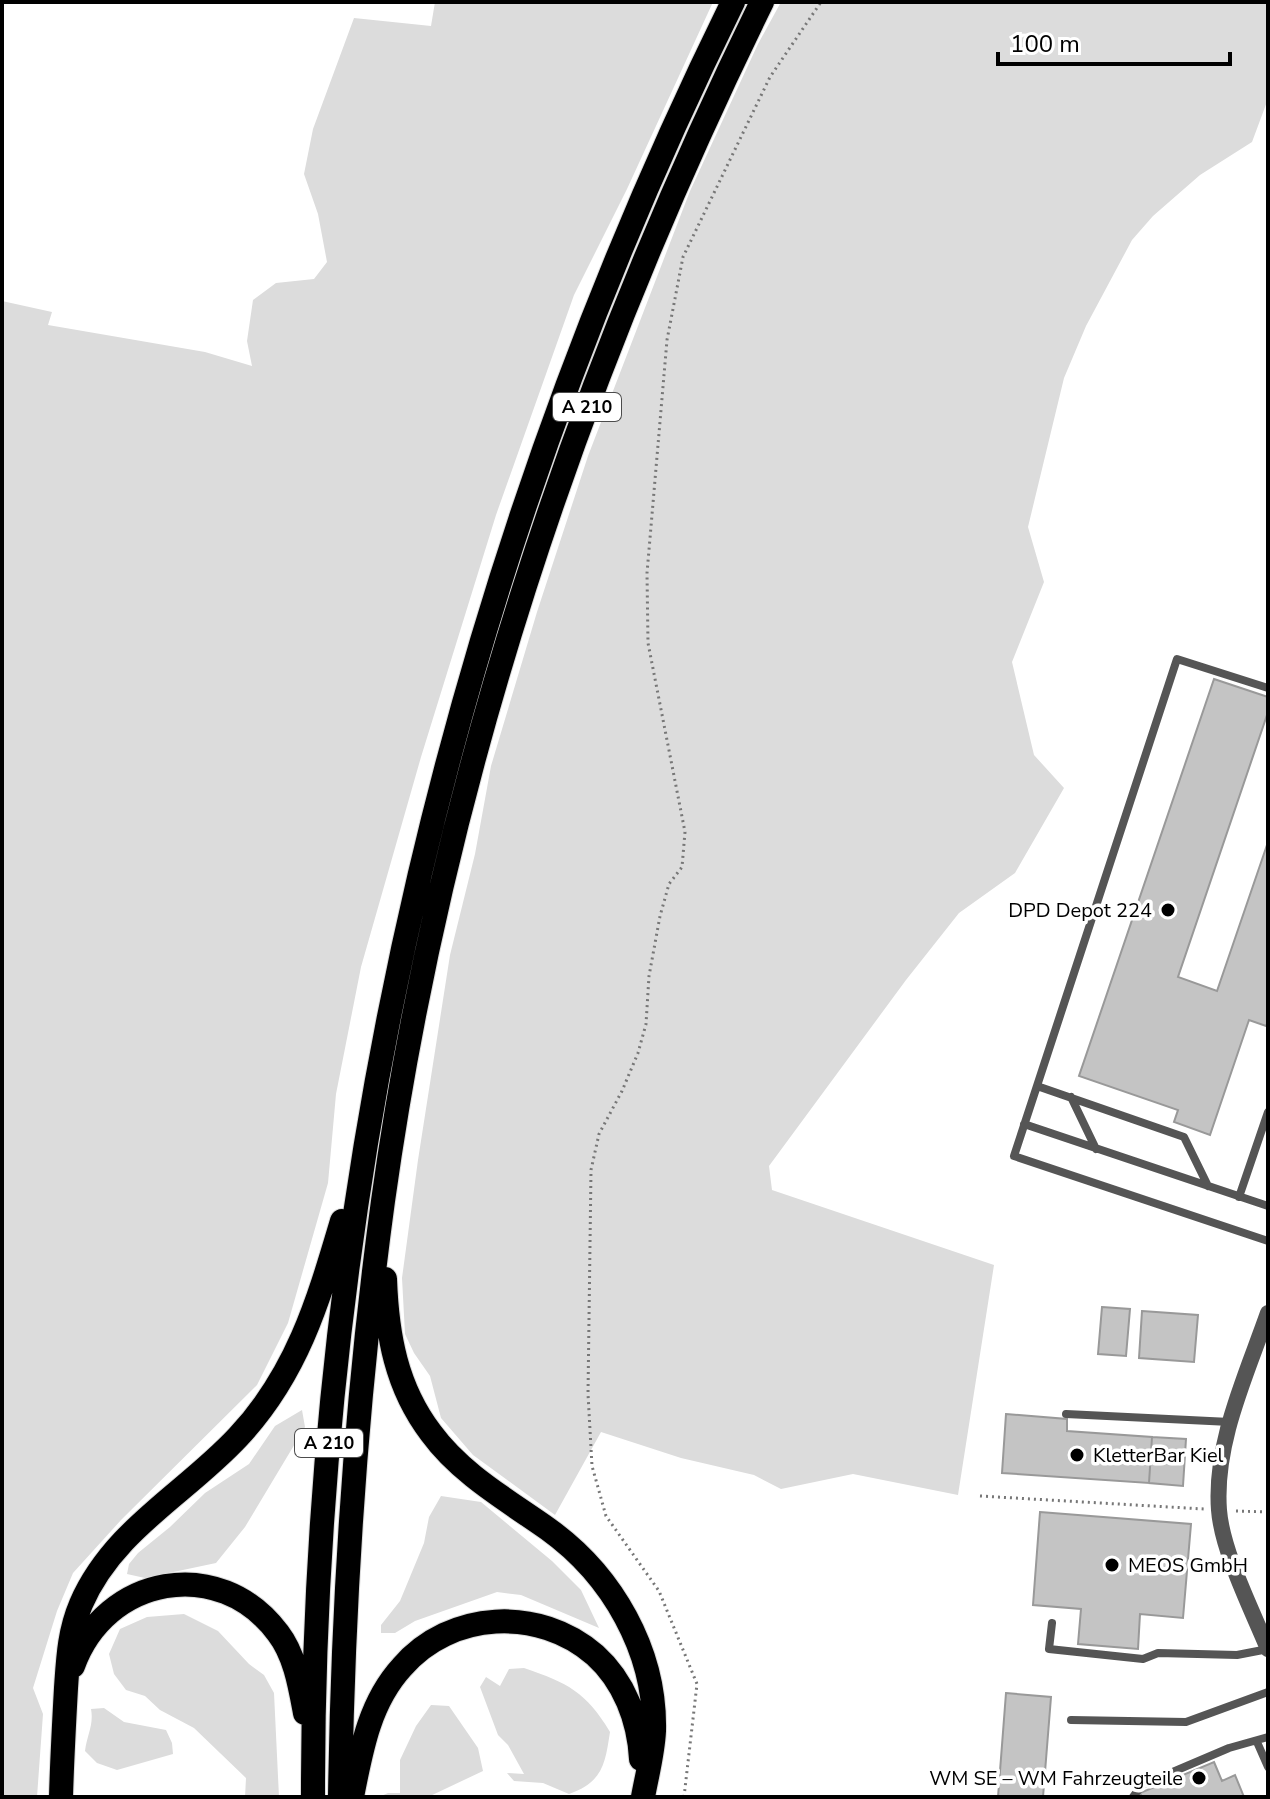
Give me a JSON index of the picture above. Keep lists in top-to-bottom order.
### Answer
{
  "streets": {
    "highway": ["A 210"]
  },
  "places": [
    "DPD Depot 224",
    "KletterBar Kiel",
    "MEOS GmbH",
    "WM SE – WM Fahrzeugteile"
  ],
  "scale_bar": "100 m"
}
